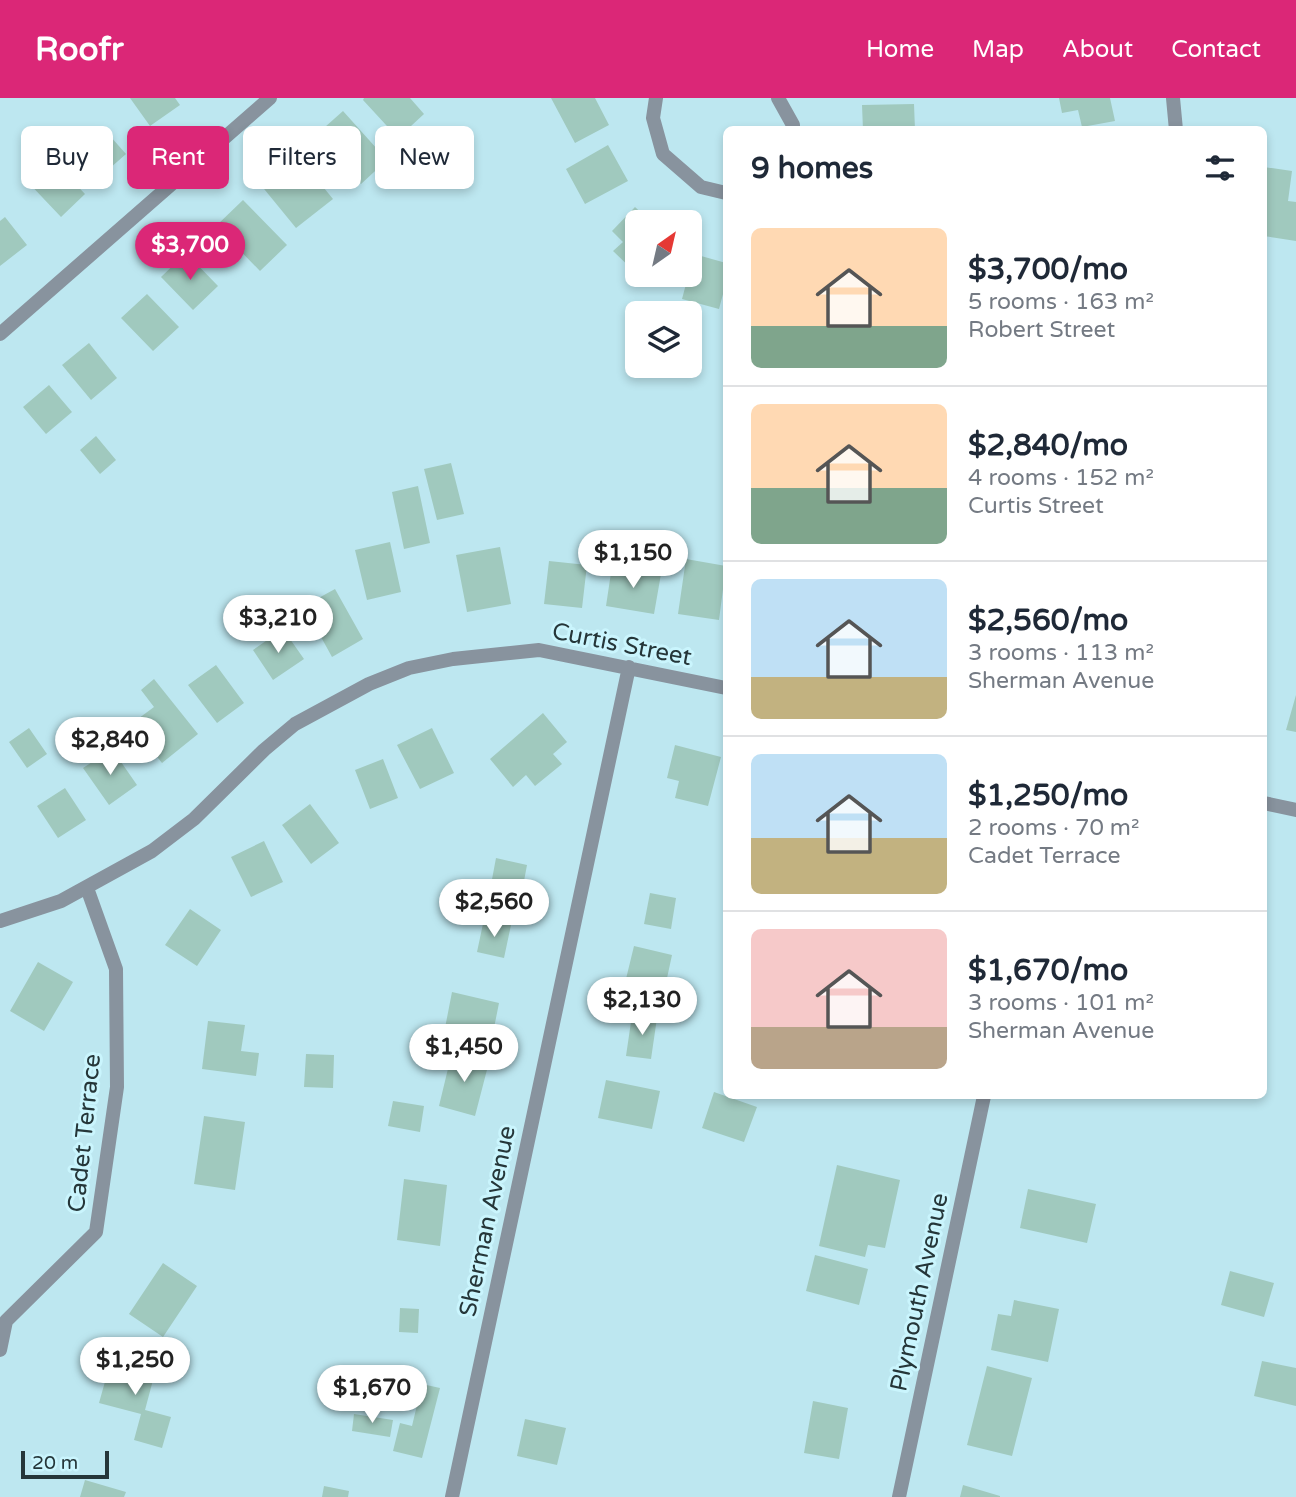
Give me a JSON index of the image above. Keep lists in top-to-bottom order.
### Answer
{
  "streets": {
    "street": [
      "Curtis Street",
      "Cadet Terrace",
      "Sherman Avenue",
      "Plymouth Avenue"
    ]
  },
  "crossings": [
    ["Curtis Street", "Cadet Terrace"],
    ["Curtis Street", "Sherman Avenue"]
  ],
  "scale_bar": "20 m",
  "north": "top right",
  "page": {
    "header": "Roofr",
    "nav": [
      "Home",
      "Map",
      "About",
      "Contact"
    ],
    "chip": [
      "Buy",
      "Rent",
      "Filters",
      "New"
    ],
    "heading": "9 homes",
    "list": [
      {
        "name": "$3,700/mo",
        "note": "5 rooms · 163 m² · Robert Street"
      },
      {
        "name": "$2,840/mo",
        "note": "4 rooms · 152 m² · Curtis Street"
      },
      {
        "name": "$2,560/mo",
        "note": "3 rooms · 113 m² · Sherman Avenue"
      },
      {
        "name": "$1,250/mo",
        "note": "2 rooms · 70 m² · Cadet Terrace"
      },
      {
        "name": "$1,670/mo",
        "note": "3 rooms · 101 m² · Sherman Avenue"
      }
    ],
    "price": [
      "$3,700",
      "$1,150",
      "$3,210",
      "$2,840",
      "$2,560",
      "$2,130",
      "$1,450",
      "$1,250",
      "$1,670"
    ],
    "scale": "20 m"
  }
}
